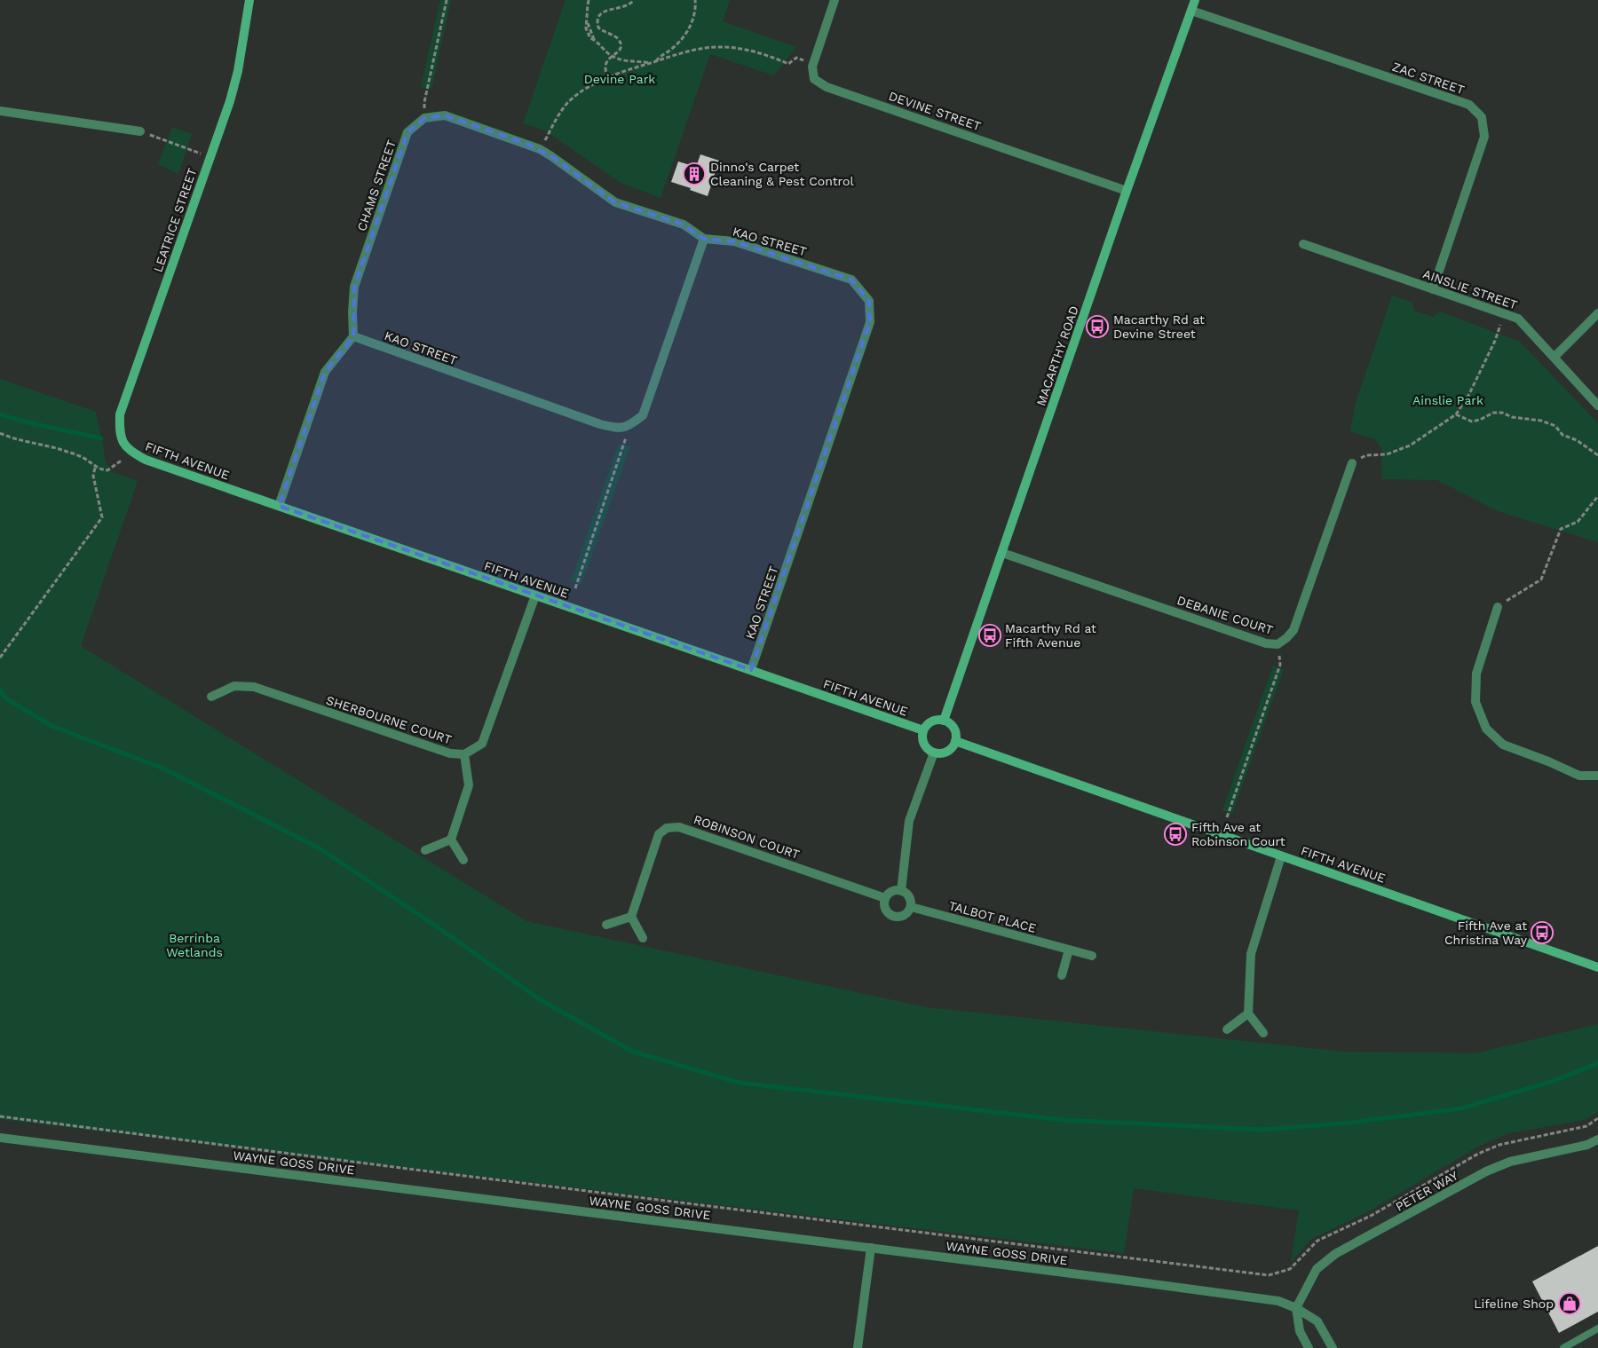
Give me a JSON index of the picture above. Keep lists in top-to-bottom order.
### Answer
{
  "streets": {
    "street": [
      "ZAC STREET",
      "DEVINE STREET",
      "CHAMS STREET",
      "LEATRICE STREET",
      "KAO STREET",
      "AINSLIE STREET",
      "MACARTHY ROAD",
      "FIFTH AVENUE",
      "DEBANIE COURT",
      "SHERBOURNE COURT",
      "ROBINSON COURT",
      "TALBOT PLACE",
      "WAYNE GOSS DRIVE",
      "PETER WAY"
    ]
  },
  "crossings": [
    ["ZAC STREET", "AINSLIE STREET"],
    ["ZAC STREET", "MACARTHY ROAD"],
    ["DEVINE STREET", "MACARTHY ROAD"],
    ["CHAMS STREET", "KAO STREET"],
    ["LEATRICE STREET", "FIFTH AVENUE"],
    ["KAO STREET", "FIFTH AVENUE"],
    ["MACARTHY ROAD", "FIFTH AVENUE"],
    ["MACARTHY ROAD", "DEBANIE COURT"],
    ["FIFTH AVENUE", "SHERBOURNE COURT"],
    ["ROBINSON COURT", "TALBOT PLACE"],
    ["WAYNE GOSS DRIVE", "PETER WAY"]
  ],
  "parks": ["Devine Park", "Ainslie Park", "Berrinba Wetlands"],
  "places": {
    "building": ["Dinno's Carpet Cleaning & Pest Control"],
    "bus stop": [
      "Macarthy Rd at Devine Street",
      "Macarthy Rd at Fifth Avenue",
      "Fifth Ave at Robinson Court",
      "Fifth Ave at Christina Way"
    ],
    "shop": ["Lifeline Shop"]
  }
}
